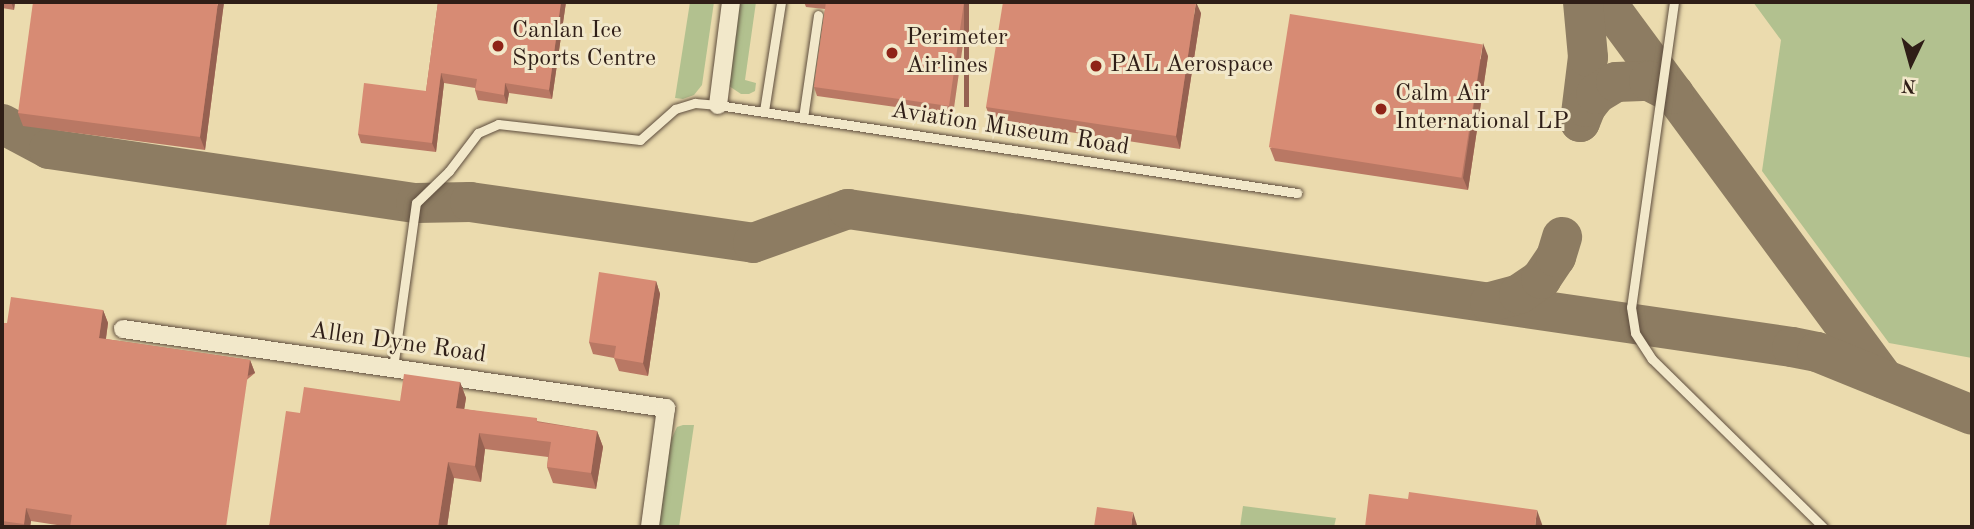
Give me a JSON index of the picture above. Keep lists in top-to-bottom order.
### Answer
{
  "streets": {
    "street": ["Allen Dyne Road"],
    "lane": ["Aviation Museum Road"]
  },
  "crossings": [
    ["Aviation Museum Road", "Allen Dyne Road"]
  ],
  "places": [
    "Canlan Ice Sports Centre",
    "Perimeter Airlines",
    "PAL Aerospace",
    "Calm Air International LP"
  ],
  "north": "bottom"
}
